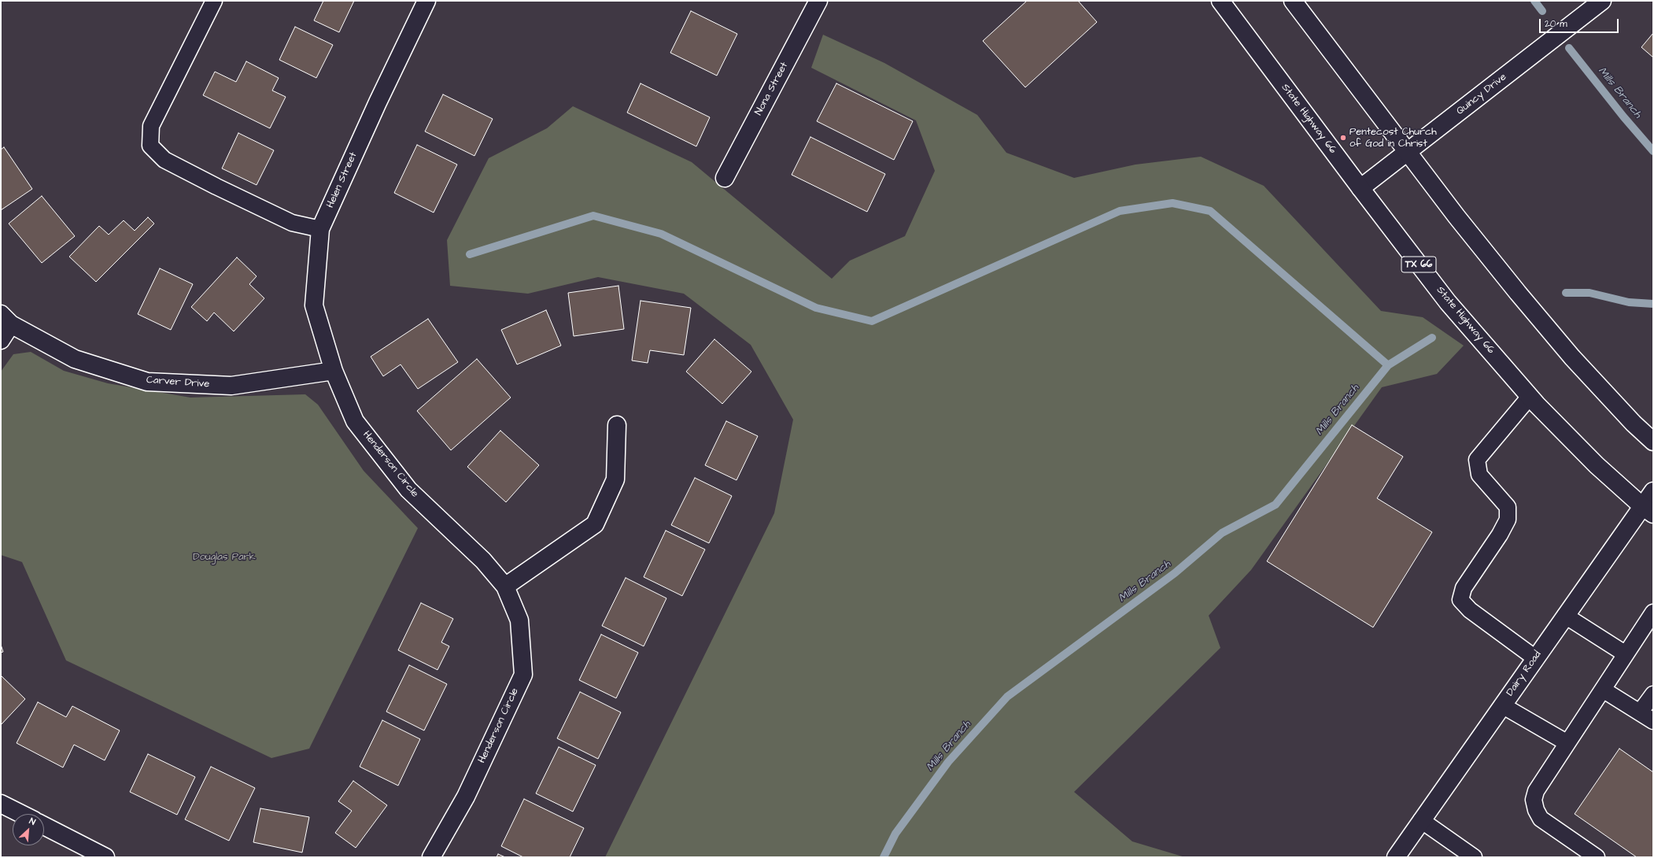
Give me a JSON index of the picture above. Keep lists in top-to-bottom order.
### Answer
{
  "streets": {
    "street": [
      "Nona Street",
      "Quincy Drive",
      "State Highway 66",
      "Helen Street",
      "TX 66",
      "Carver Drive",
      "Henderson Circle",
      "Dairy Road"
    ]
  },
  "crossings": [
    ["Quincy Drive", "State Highway 66"],
    ["State Highway 66", "Dairy Road"],
    ["Helen Street", "Carver Drive"],
    ["Helen Street", "Henderson Circle"],
    ["Carver Drive", "Henderson Circle"]
  ],
  "water": ["Mills Branch"],
  "parks": ["Douglas Park"],
  "places": ["Pentecost Church of God in Christ"],
  "scale_bar": "20 m",
  "north": "top right"
}
